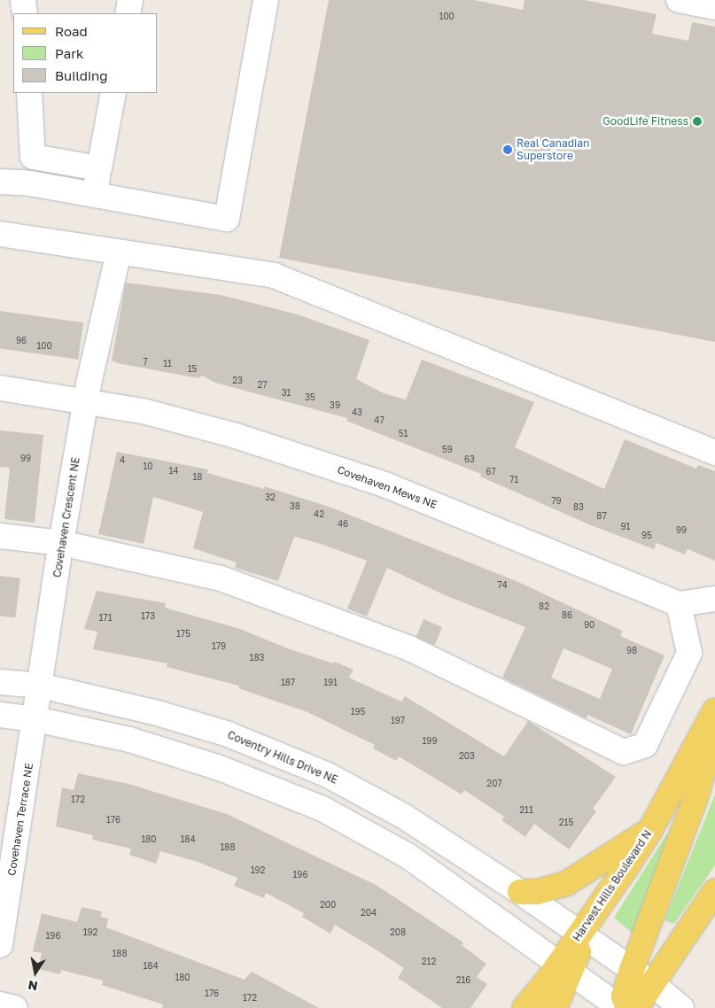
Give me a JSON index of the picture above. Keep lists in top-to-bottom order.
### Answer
{
  "streets": {
    "main road": ["Harvest Hills Boulevard N"],
    "street": [
      "Covehaven Mews NE",
      "Covehaven Crescent NE",
      "Coventry Hills Drive NE",
      "Covehaven Terrace NE"
    ]
  },
  "crossings": [
    ["Covehaven Mews NE", "Covehaven Crescent NE"],
    ["Covehaven Crescent NE", "Coventry Hills Drive NE"],
    ["Covehaven Crescent NE", "Covehaven Terrace NE"],
    ["Coventry Hills Drive NE", "Harvest Hills Boulevard N"]
  ],
  "places": ["GoodLife Fitness", "Real Canadian Superstore"],
  "house_numbers": [
    "100",
    "96",
    "100",
    "7",
    "11",
    "15",
    "23",
    "27",
    "31",
    "35",
    "39",
    "43",
    "47",
    "51",
    "59",
    "99",
    "63",
    "4",
    "10",
    "14",
    "67",
    "18",
    "71",
    "32",
    "79",
    "38",
    "83",
    "42",
    "87",
    "46",
    "91",
    "99",
    "95",
    "74",
    "82",
    "86",
    "173",
    "171",
    "90",
    "175",
    "179",
    "98",
    "183",
    "187",
    "191",
    "195",
    "197",
    "199",
    "203",
    "207",
    "172",
    "211",
    "176",
    "215",
    "180",
    "184",
    "188",
    "192",
    "196",
    "200",
    "204",
    "192",
    "208",
    "196",
    "188",
    "212",
    "184",
    "180",
    "216",
    "176",
    "172"
  ],
  "legend": ["Road", "Park", "Building"],
  "north": "bottom"
}
